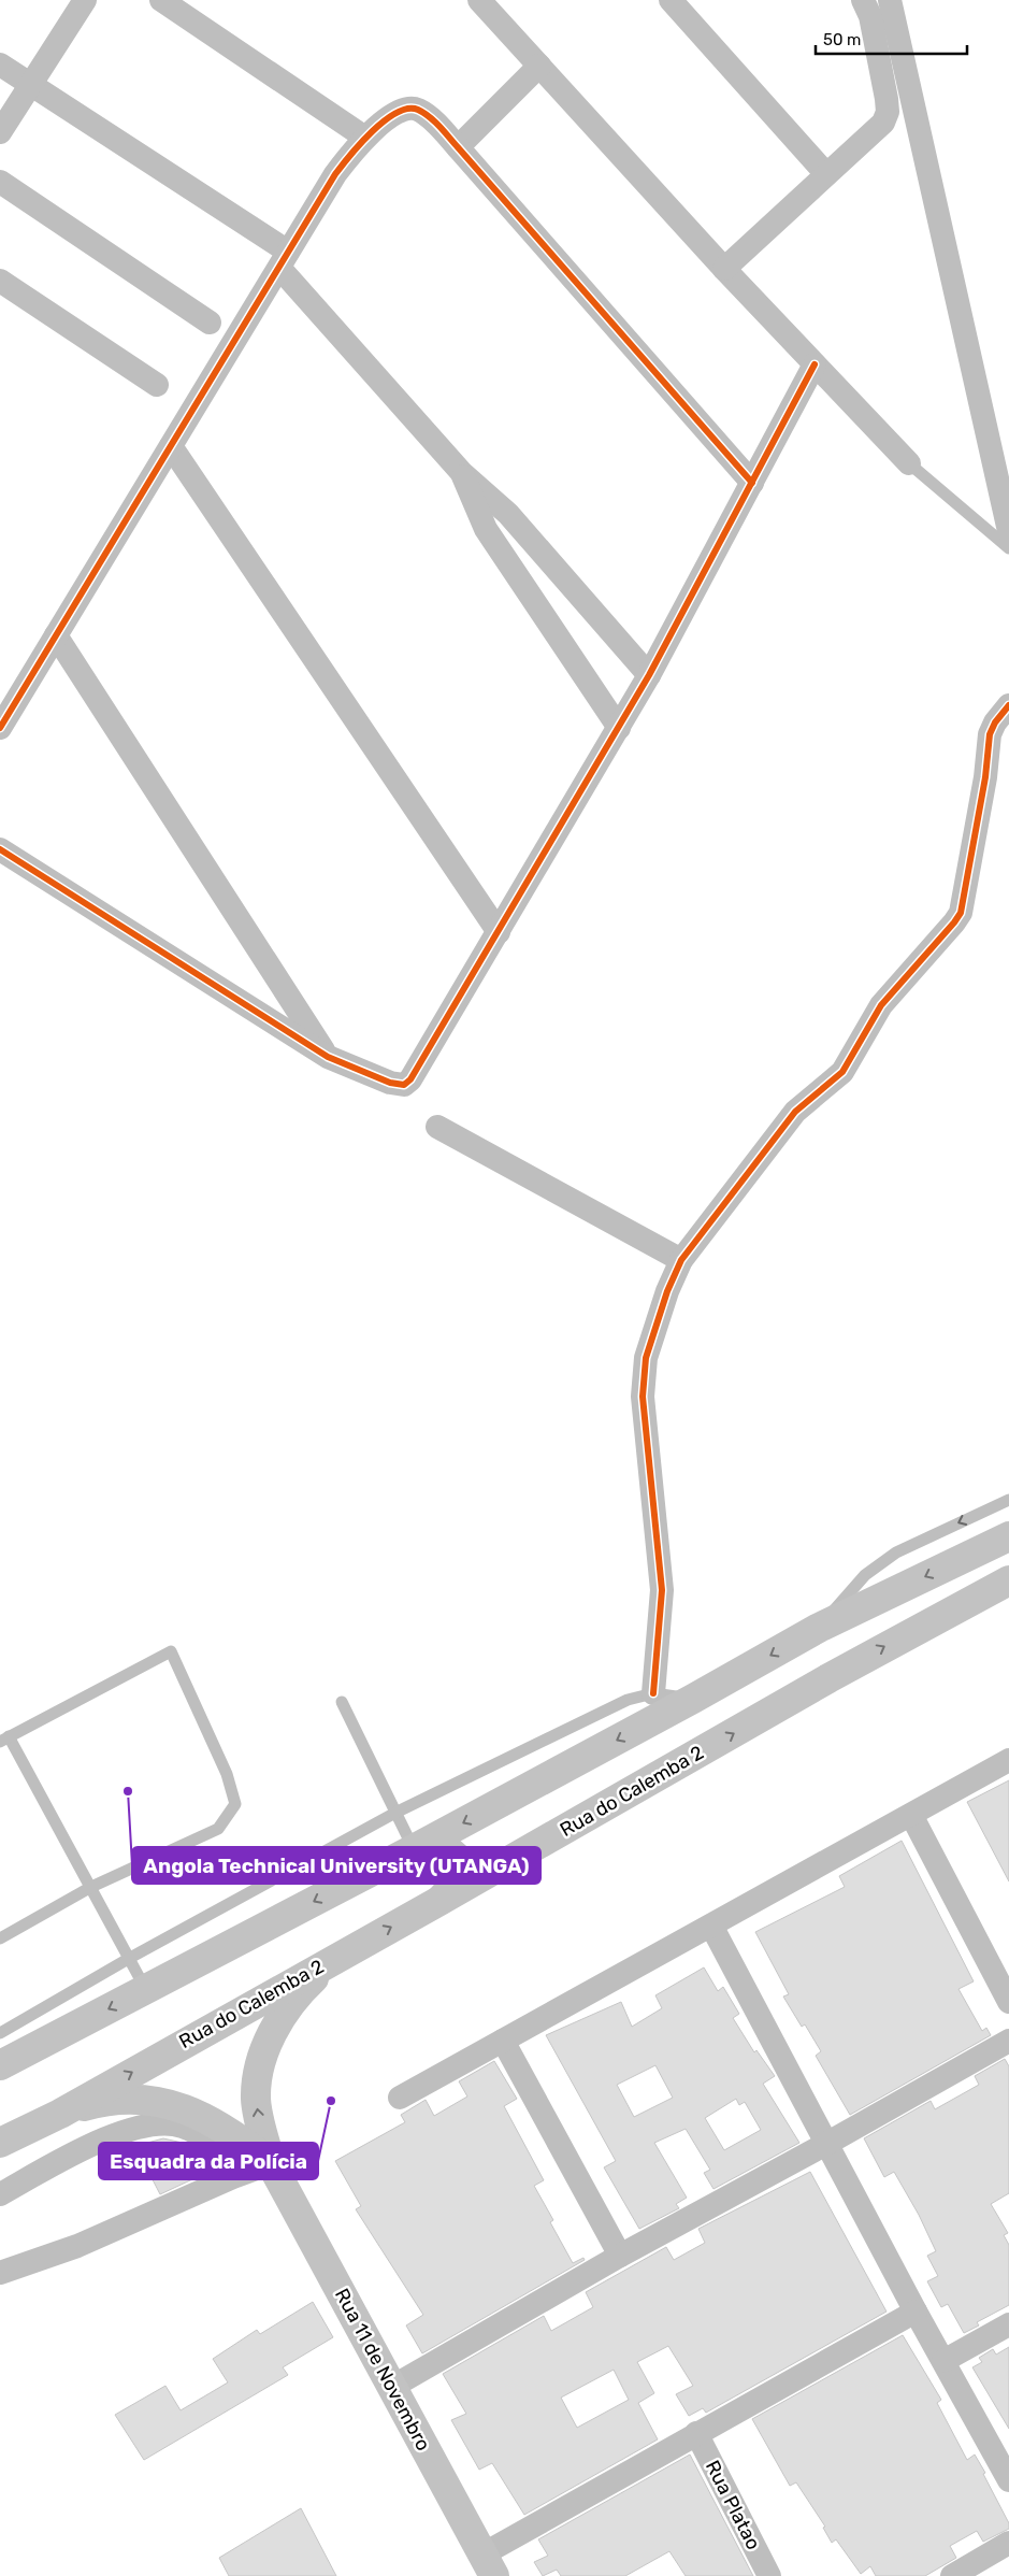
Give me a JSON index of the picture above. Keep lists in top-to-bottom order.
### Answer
{
  "streets": {
    "main road": ["Rua do Calemba 2", "Rua 11 de Novembro"],
    "street": ["Rua Platao"]
  },
  "places": ["Angola Technical University (UTANGA)", "Esquadra da Polícia"],
  "scale_bar": "50 m"
}
